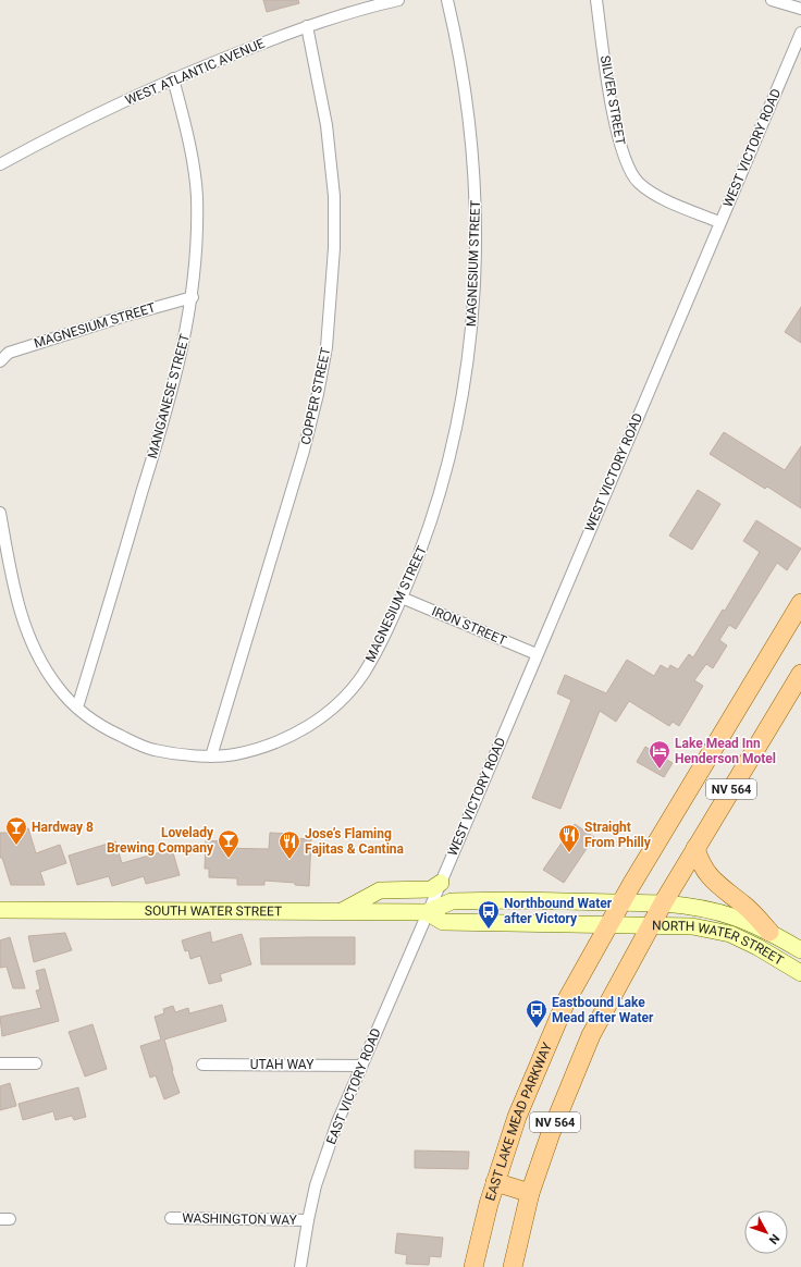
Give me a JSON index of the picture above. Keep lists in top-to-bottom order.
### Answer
{
  "streets": {
    "main road": [
      "NV 564",
      "SOUTH WATER STREET",
      "NORTH WATER STREET",
      "EAST LAKE MEAD PARKWAY"
    ],
    "street": [
      "WEST ATLANTIC AVENUE",
      "SILVER STREET",
      "WEST VICTORY ROAD",
      "MAGNESIUM STREET",
      "MANGANESE STREET",
      "COPPER STREET",
      "IRON STREET",
      "UTAH WAY",
      "EAST VICTORY ROAD",
      "WASHINGTON WAY"
    ]
  },
  "crossings": [
    ["WEST ATLANTIC AVENUE", "MANGANESE STREET"],
    ["WEST ATLANTIC AVENUE", "COPPER STREET"],
    ["SILVER STREET", "WEST VICTORY ROAD"],
    ["WEST VICTORY ROAD", "IRON STREET"],
    ["WEST VICTORY ROAD", "SOUTH WATER STREET"],
    ["WEST VICTORY ROAD", "EAST VICTORY ROAD"],
    ["MAGNESIUM STREET", "MANGANESE STREET"],
    ["MAGNESIUM STREET", "COPPER STREET"],
    ["MAGNESIUM STREET", "IRON STREET"],
    ["NV 564", "SOUTH WATER STREET"],
    ["NV 564", "NORTH WATER STREET"],
    ["NV 564", "EAST LAKE MEAD PARKWAY"],
    ["SOUTH WATER STREET", "NORTH WATER STREET"],
    ["SOUTH WATER STREET", "EAST VICTORY ROAD"],
    ["SOUTH WATER STREET", "EAST LAKE MEAD PARKWAY"],
    ["UTAH WAY", "EAST VICTORY ROAD"],
    ["EAST VICTORY ROAD", "WASHINGTON WAY"]
  ],
  "places": {
    "hotel": ["Lake Mead Inn Henderson Motel"],
    "bar": ["Hardway 8", "Lovelady Brewing Company"],
    "restaurant": ["Straight From Philly", "Jose’s Flaming Fajitas & Cantina"],
    "bus stop": ["Northbound Water after Victory", "Eastbound Lake Mead after Water"]
  },
  "north": "bottom right"
}
